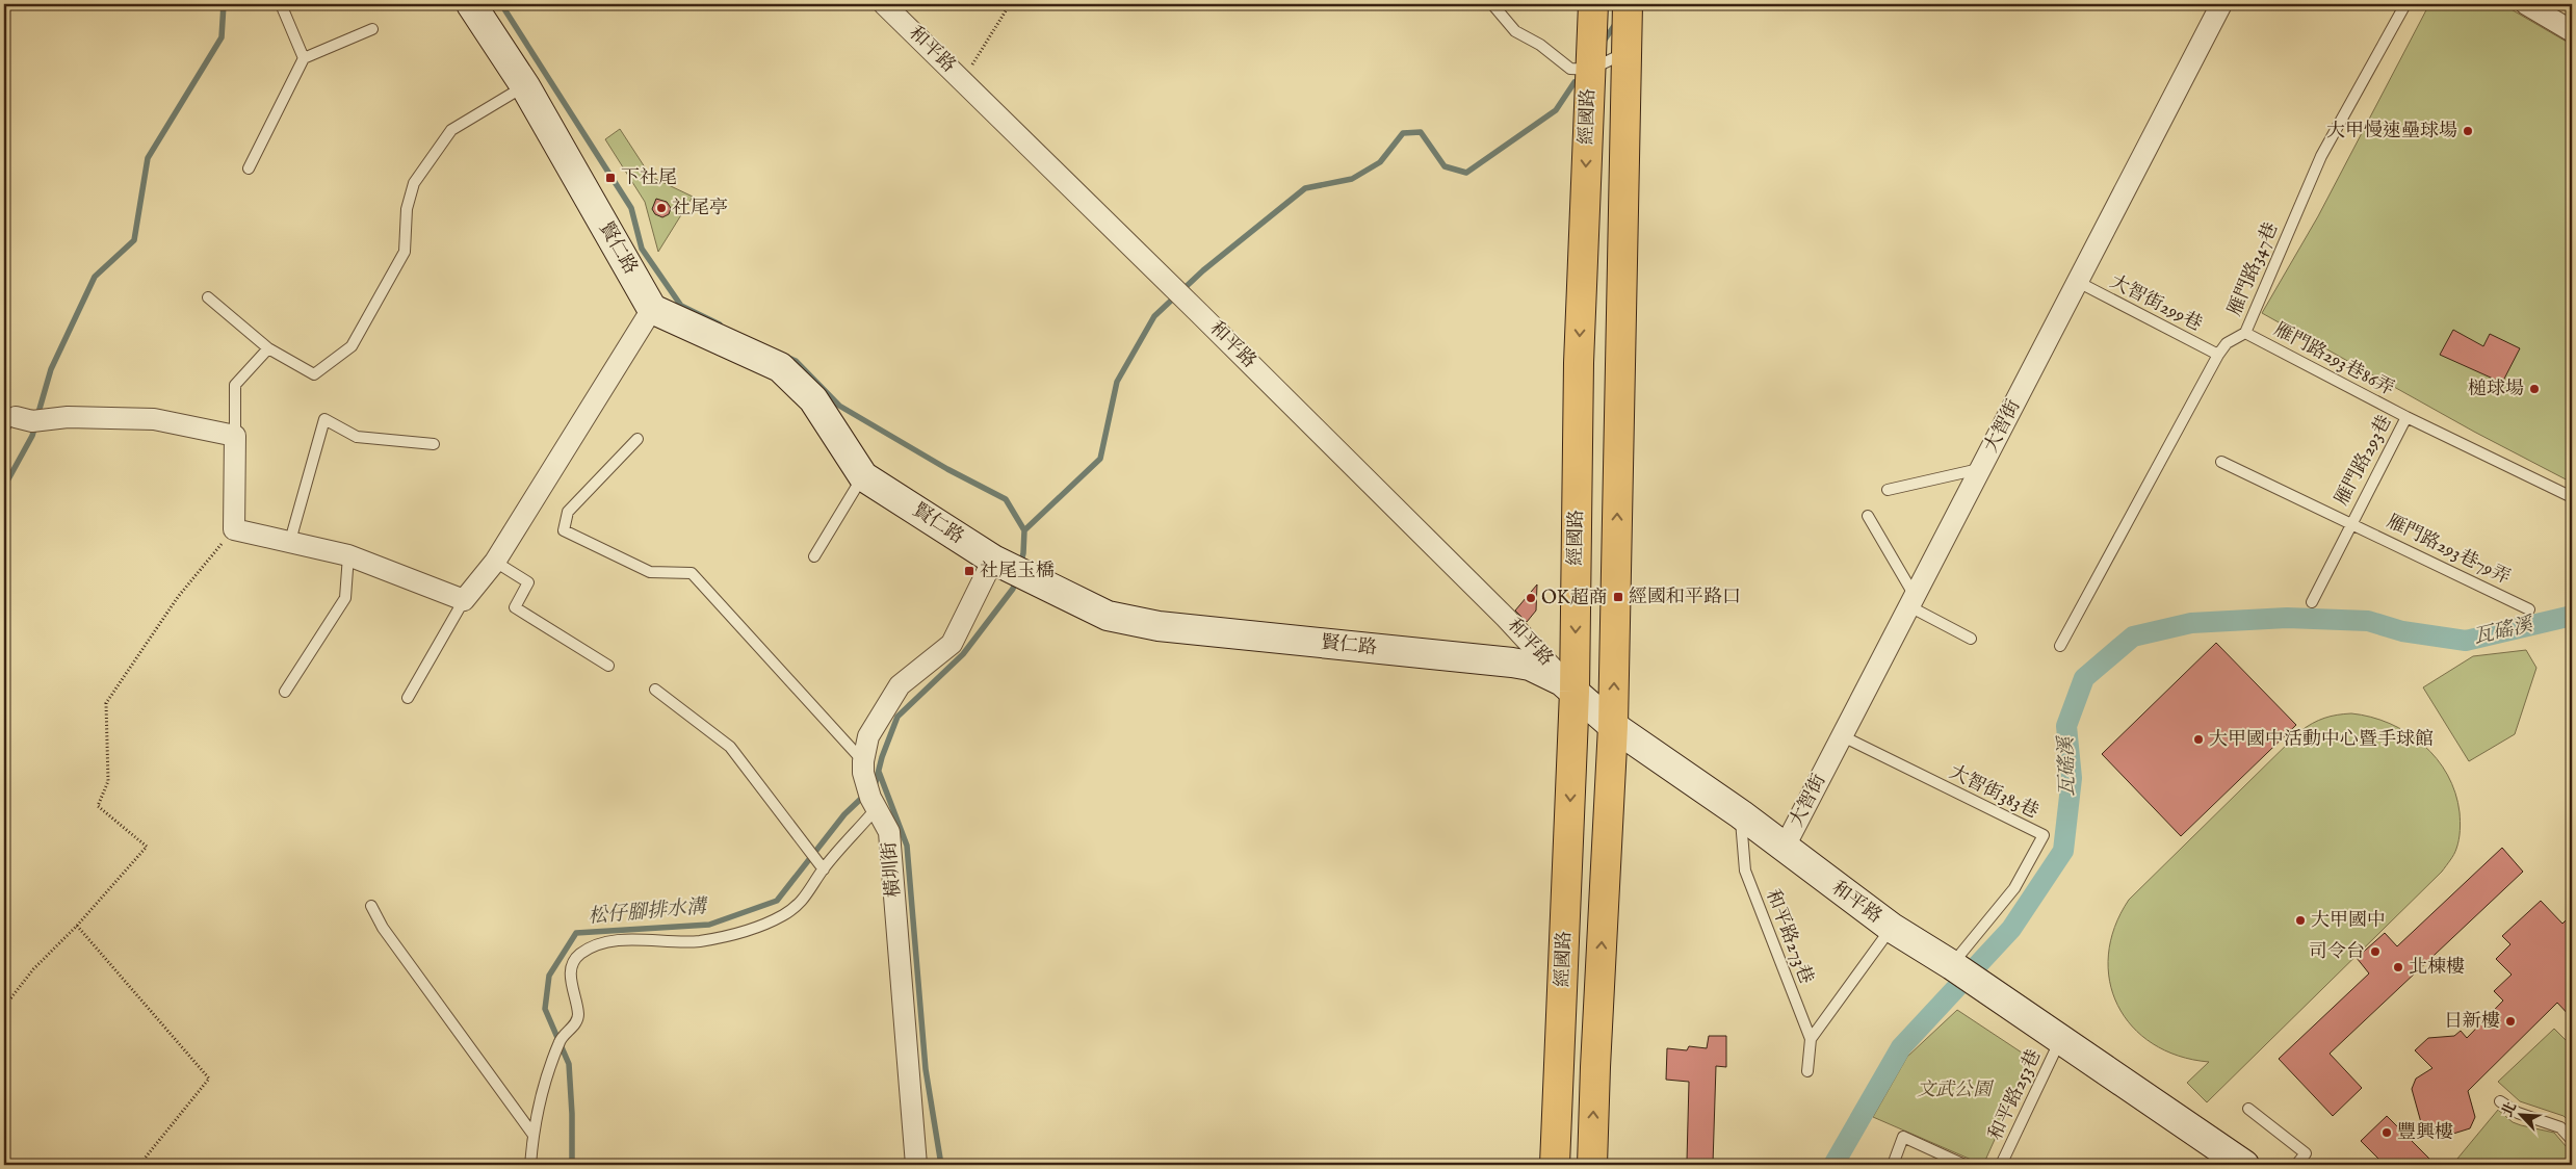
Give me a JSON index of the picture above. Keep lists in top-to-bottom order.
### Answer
{
  "streets": {
    "main road": ["經國路"],
    "street": [
      "和平路",
      "賢仁路",
      "大智街",
      "橫圳街"
    ],
    "lane": [
      "雁門路347巷",
      "大智街299巷",
      "雁門路293巷86弄",
      "雁門路293巷",
      "雁門路293巷79弄",
      "大智街383巷",
      "和平路273巷",
      "和平路253巷"
    ]
  },
  "crossings": [
    ["和平路", "經國路"],
    ["和平路", "賢仁路"],
    ["和平路", "大智街"],
    ["和平路", "大智街383巷"],
    ["和平路", "和平路273巷"],
    ["和平路", "和平路253巷"],
    ["經國路", "賢仁路"],
    ["賢仁路", "橫圳街"],
    ["雁門路347巷", "大智街299巷"],
    ["雁門路347巷", "雁門路293巷86弄"],
    ["大智街299巷", "大智街"],
    ["雁門路293巷86弄", "雁門路293巷"],
    ["大智街", "大智街383巷"],
    ["雁門路293巷", "雁門路293巷79弄"]
  ],
  "water": ["瓦磘溪", "松仔腳排水溝"],
  "parks": ["文武公園"],
  "places": {
    "other": [
      "大甲慢速壘球場",
      "社尾亭",
      "槌球場",
      "OK超商",
      "大甲國中活動中心暨手球館",
      "大甲國中",
      "司令台",
      "北棟樓",
      "日新樓",
      "豐興樓"
    ],
    "transit": ["下社尾", "社尾玉橋", "經國和平路口"]
  },
  "north": "top left"
}
